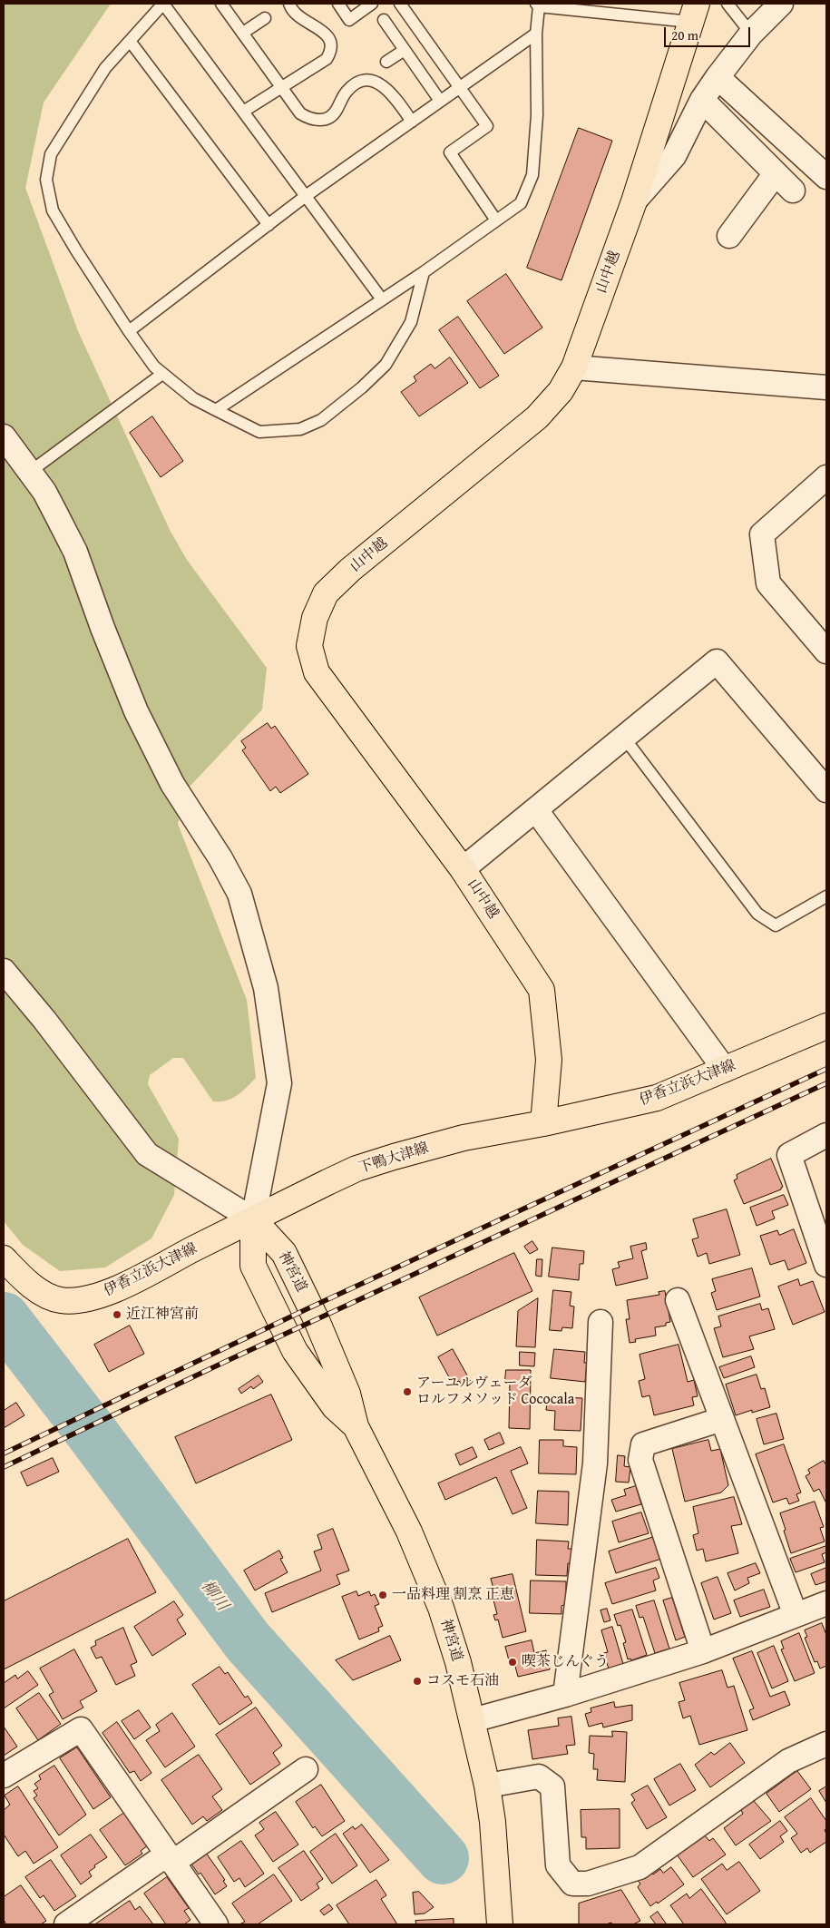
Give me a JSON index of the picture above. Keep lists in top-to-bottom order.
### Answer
{
  "streets": {
    "main road": [
      "山中越",
      "伊香立浜大津線",
      "下鴨大津線",
      "神宮道"
    ]
  },
  "crossings": [
    ["山中越", "伊香立浜大津線"],
    ["山中越", "下鴨大津線"],
    ["伊香立浜大津線", "下鴨大津線"],
    ["伊香立浜大津線", "神宮道"],
    ["下鴨大津線", "神宮道"]
  ],
  "water": ["柳川"],
  "places": [
    "近江神宮前",
    "アーユルヴェーダ ロルフメソッド Cococala",
    "一品料理 割烹 正恵",
    "喫茶じんぐう",
    "コスモ石油"
  ],
  "scale_bar": "20 m"
}
